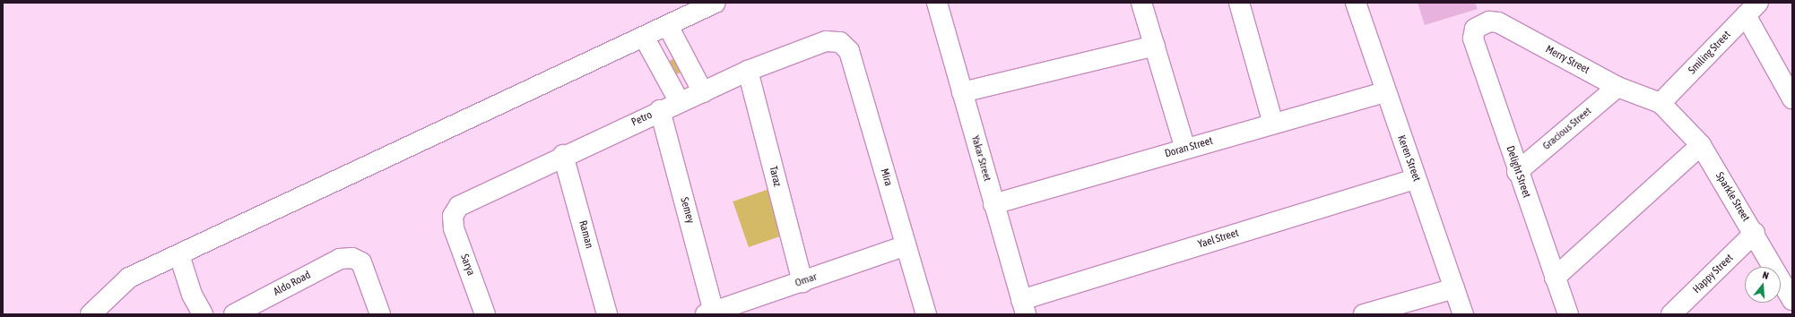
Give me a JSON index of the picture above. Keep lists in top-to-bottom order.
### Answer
{
  "streets": {
    "street": [
      "Smiling Street",
      "Merry Street",
      "Petro",
      "Gracious Street",
      "Doran Street",
      "Yakar Street",
      "Keren Street",
      "Delight Street",
      "Taraz",
      "Mira",
      "Sparkle Street",
      "Semey",
      "Raman",
      "Yael Street",
      "Sarya",
      "Happy Street",
      "Omar",
      "Aldo Road"
    ]
  },
  "crossings": [
    ["Smiling Street", "Merry Street"],
    ["Smiling Street", "Sparkle Street"],
    ["Merry Street", "Gracious Street"],
    ["Merry Street", "Delight Street"],
    ["Merry Street", "Sparkle Street"],
    ["Petro", "Taraz"],
    ["Petro", "Mira"],
    ["Petro", "Semey"],
    ["Petro", "Raman"],
    ["Petro", "Sarya"],
    ["Gracious Street", "Delight Street"],
    ["Doran Street", "Yakar Street"],
    ["Doran Street", "Keren Street"],
    ["Yakar Street", "Yael Street"],
    ["Keren Street", "Yael Street"],
    ["Taraz", "Omar"],
    ["Mira", "Omar"],
    ["Sparkle Street", "Happy Street"],
    ["Semey", "Omar"]
  ],
  "north": "top"
}
